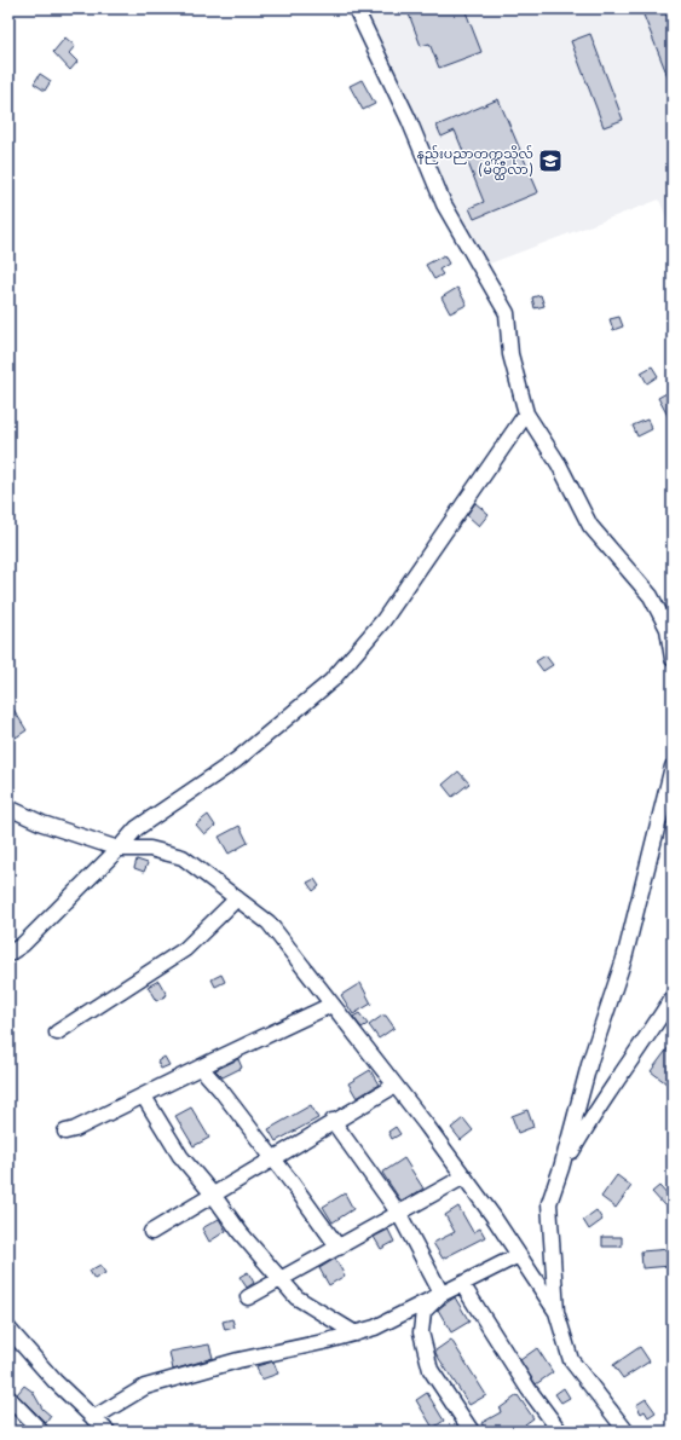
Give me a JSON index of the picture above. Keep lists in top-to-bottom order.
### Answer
{
  "places": {
    "school or university": ["နည်းပညာတက္ကသိုလ် (မိတ္ထီလာ)"]
  }
}
